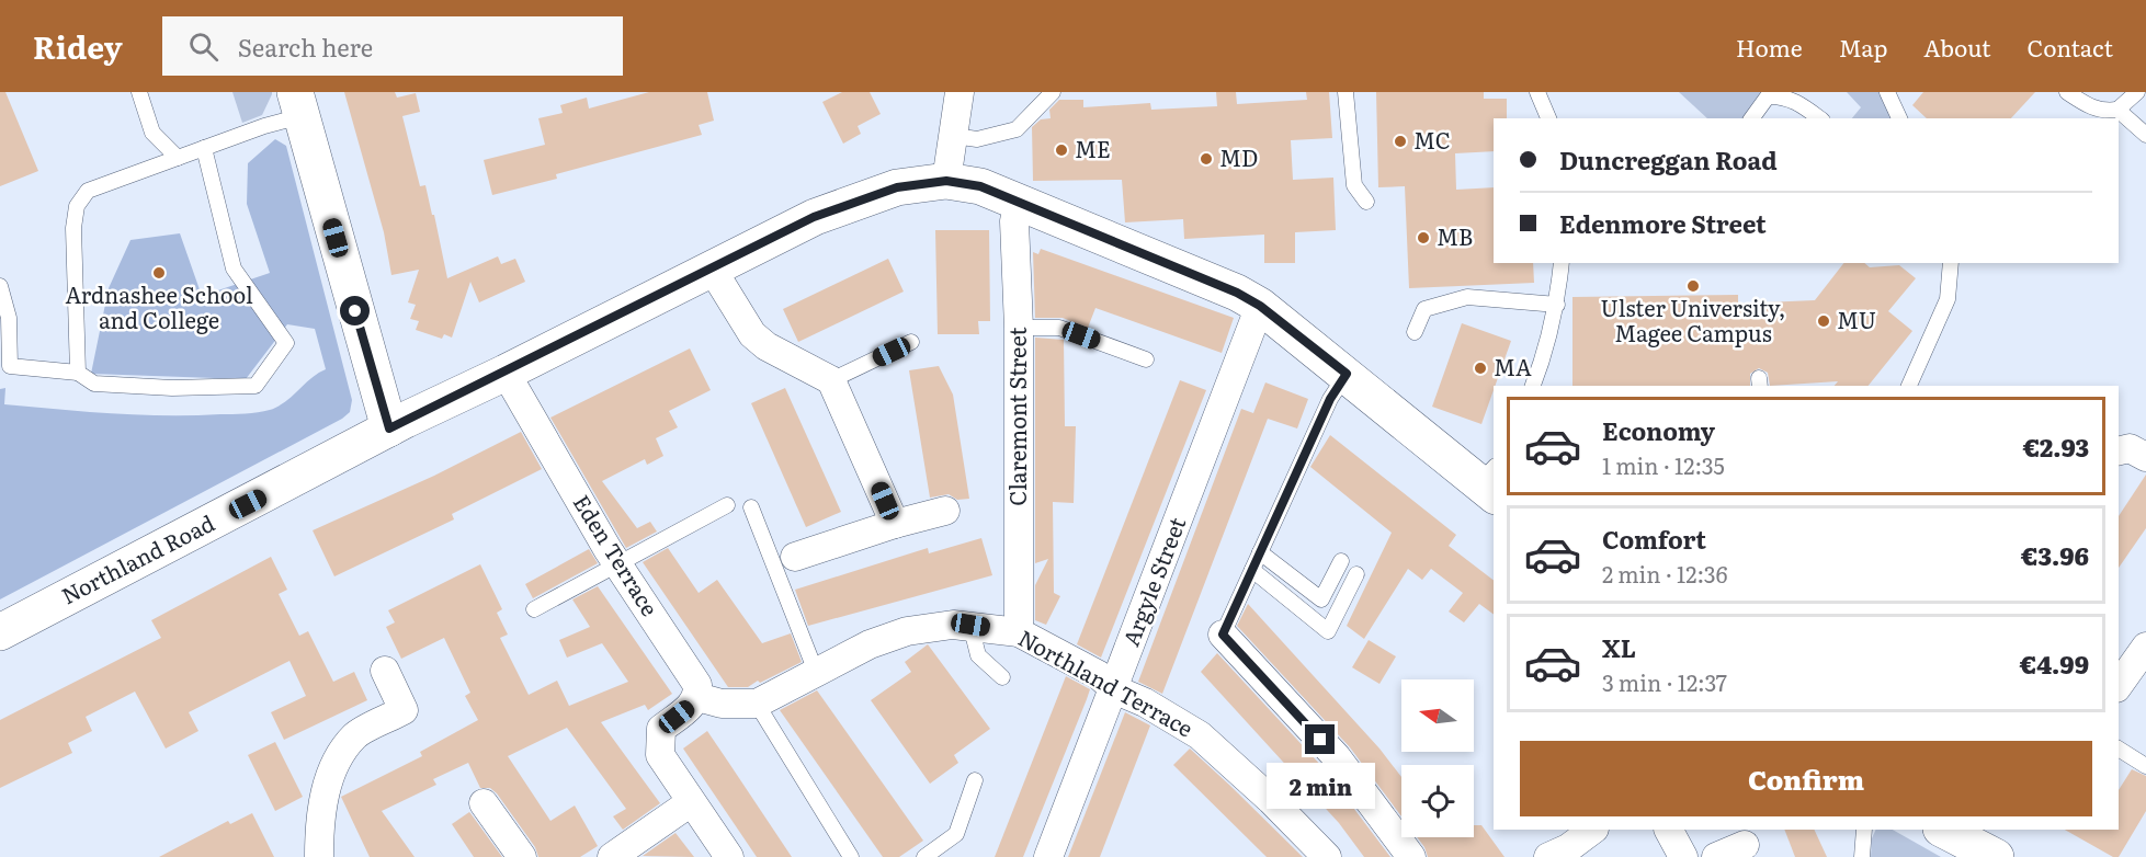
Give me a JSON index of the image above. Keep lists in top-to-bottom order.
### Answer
{
  "streets": {
    "main road": ["Northland Road"],
    "street": [
      "Claremont Street",
      "Eden Terrace",
      "Argyle Street",
      "Northland Terrace"
    ]
  },
  "crossings": [
    ["Claremont Street", "Northland Road"],
    ["Claremont Street", "Northland Terrace"],
    ["Eden Terrace", "Northland Road"],
    ["Eden Terrace", "Northland Terrace"],
    ["Northland Road", "Argyle Street"],
    ["Argyle Street", "Northland Terrace"]
  ],
  "places": [
    "MC",
    "ME",
    "MD",
    "MB",
    "Ardnashee School and College",
    "Ulster University, Magee Campus",
    "MU",
    "MA"
  ],
  "north": "left",
  "page": {
    "header": "Ridey",
    "search": "Search here",
    "nav": [
      "Home",
      "Map",
      "About",
      "Contact"
    ],
    "banner": ["Duncreggan Road", "Edenmore Street"],
    "list": [
      {
        "name": "Economy",
        "note": "1 min · 12:35",
        "value": "€2.93"
      },
      {
        "name": "Comfort",
        "note": "2 min · 12:36",
        "value": "€3.96"
      },
      {
        "name": "XL",
        "note": "3 min · 12:37",
        "value": "€4.99"
      }
    ],
    "buttons": "Confirm",
    "bubble": "2 min"
  }
}
